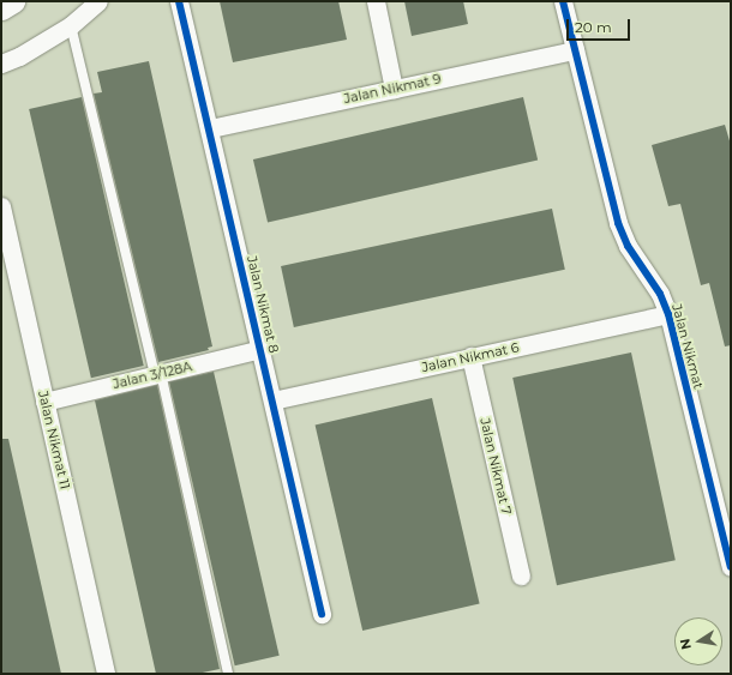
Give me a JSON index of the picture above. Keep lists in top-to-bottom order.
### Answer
{
  "streets": {
    "street": [
      "Jalan Nikmat 9",
      "Jalan Nikmat 8",
      "Jalan Nikmat",
      "Jalan Nikmat 6",
      "Jalan 3/128A",
      "Jalan Nikmat 11",
      "Jalan Nikmat 7"
    ]
  },
  "crossings": [
    ["Jalan Nikmat 9", "Jalan Nikmat 8"],
    ["Jalan Nikmat 9", "Jalan Nikmat"],
    ["Jalan Nikmat 8", "Jalan Nikmat 6"],
    ["Jalan Nikmat 8", "Jalan 3/128A"],
    ["Jalan Nikmat", "Jalan Nikmat 6"],
    ["Jalan Nikmat 6", "Jalan Nikmat 7"],
    ["Jalan 3/128A", "Jalan Nikmat 11"]
  ],
  "scale_bar": "20 m",
  "north": "left"
}
